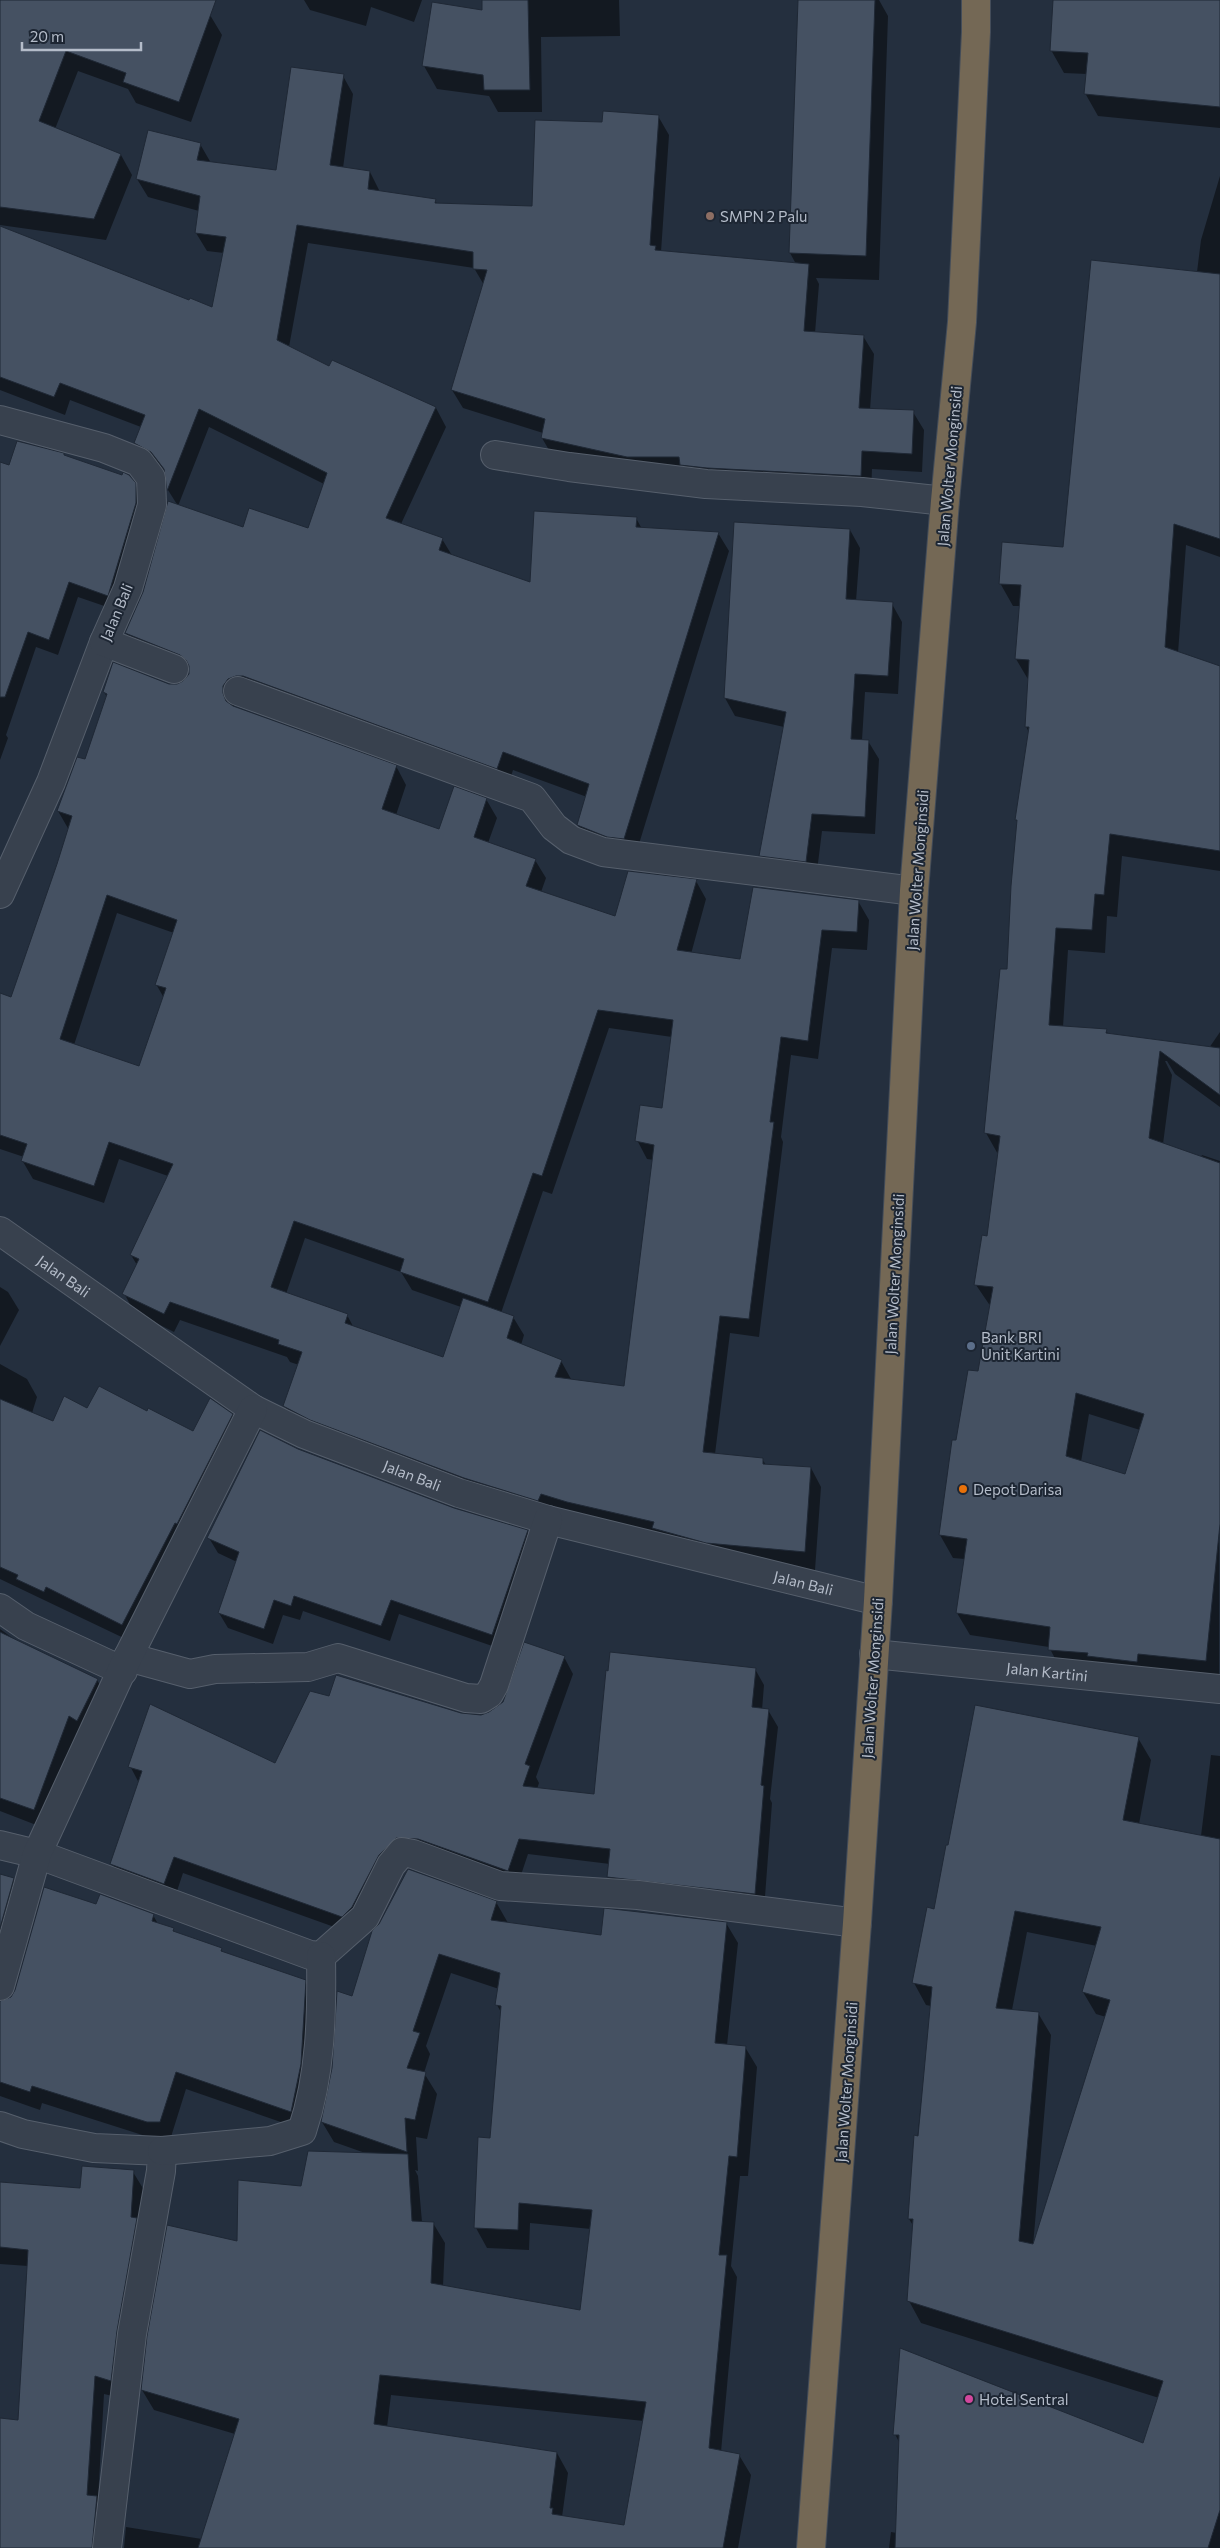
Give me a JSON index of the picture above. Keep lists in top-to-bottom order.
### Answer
{
  "streets": {
    "highway": ["Jalan Wolter Monginsidi"],
    "street": ["Jalan Bali", "Jalan Kartini"]
  },
  "crossings": [
    ["Jalan Wolter Monginsidi", "Jalan Bali"],
    ["Jalan Wolter Monginsidi", "Jalan Kartini"]
  ],
  "places": [
    "SMPN 2 Palu",
    "Bank BRI Unit Kartini",
    "Depot Darisa",
    "Hotel Sentral"
  ],
  "scale_bar": "20 m"
}
